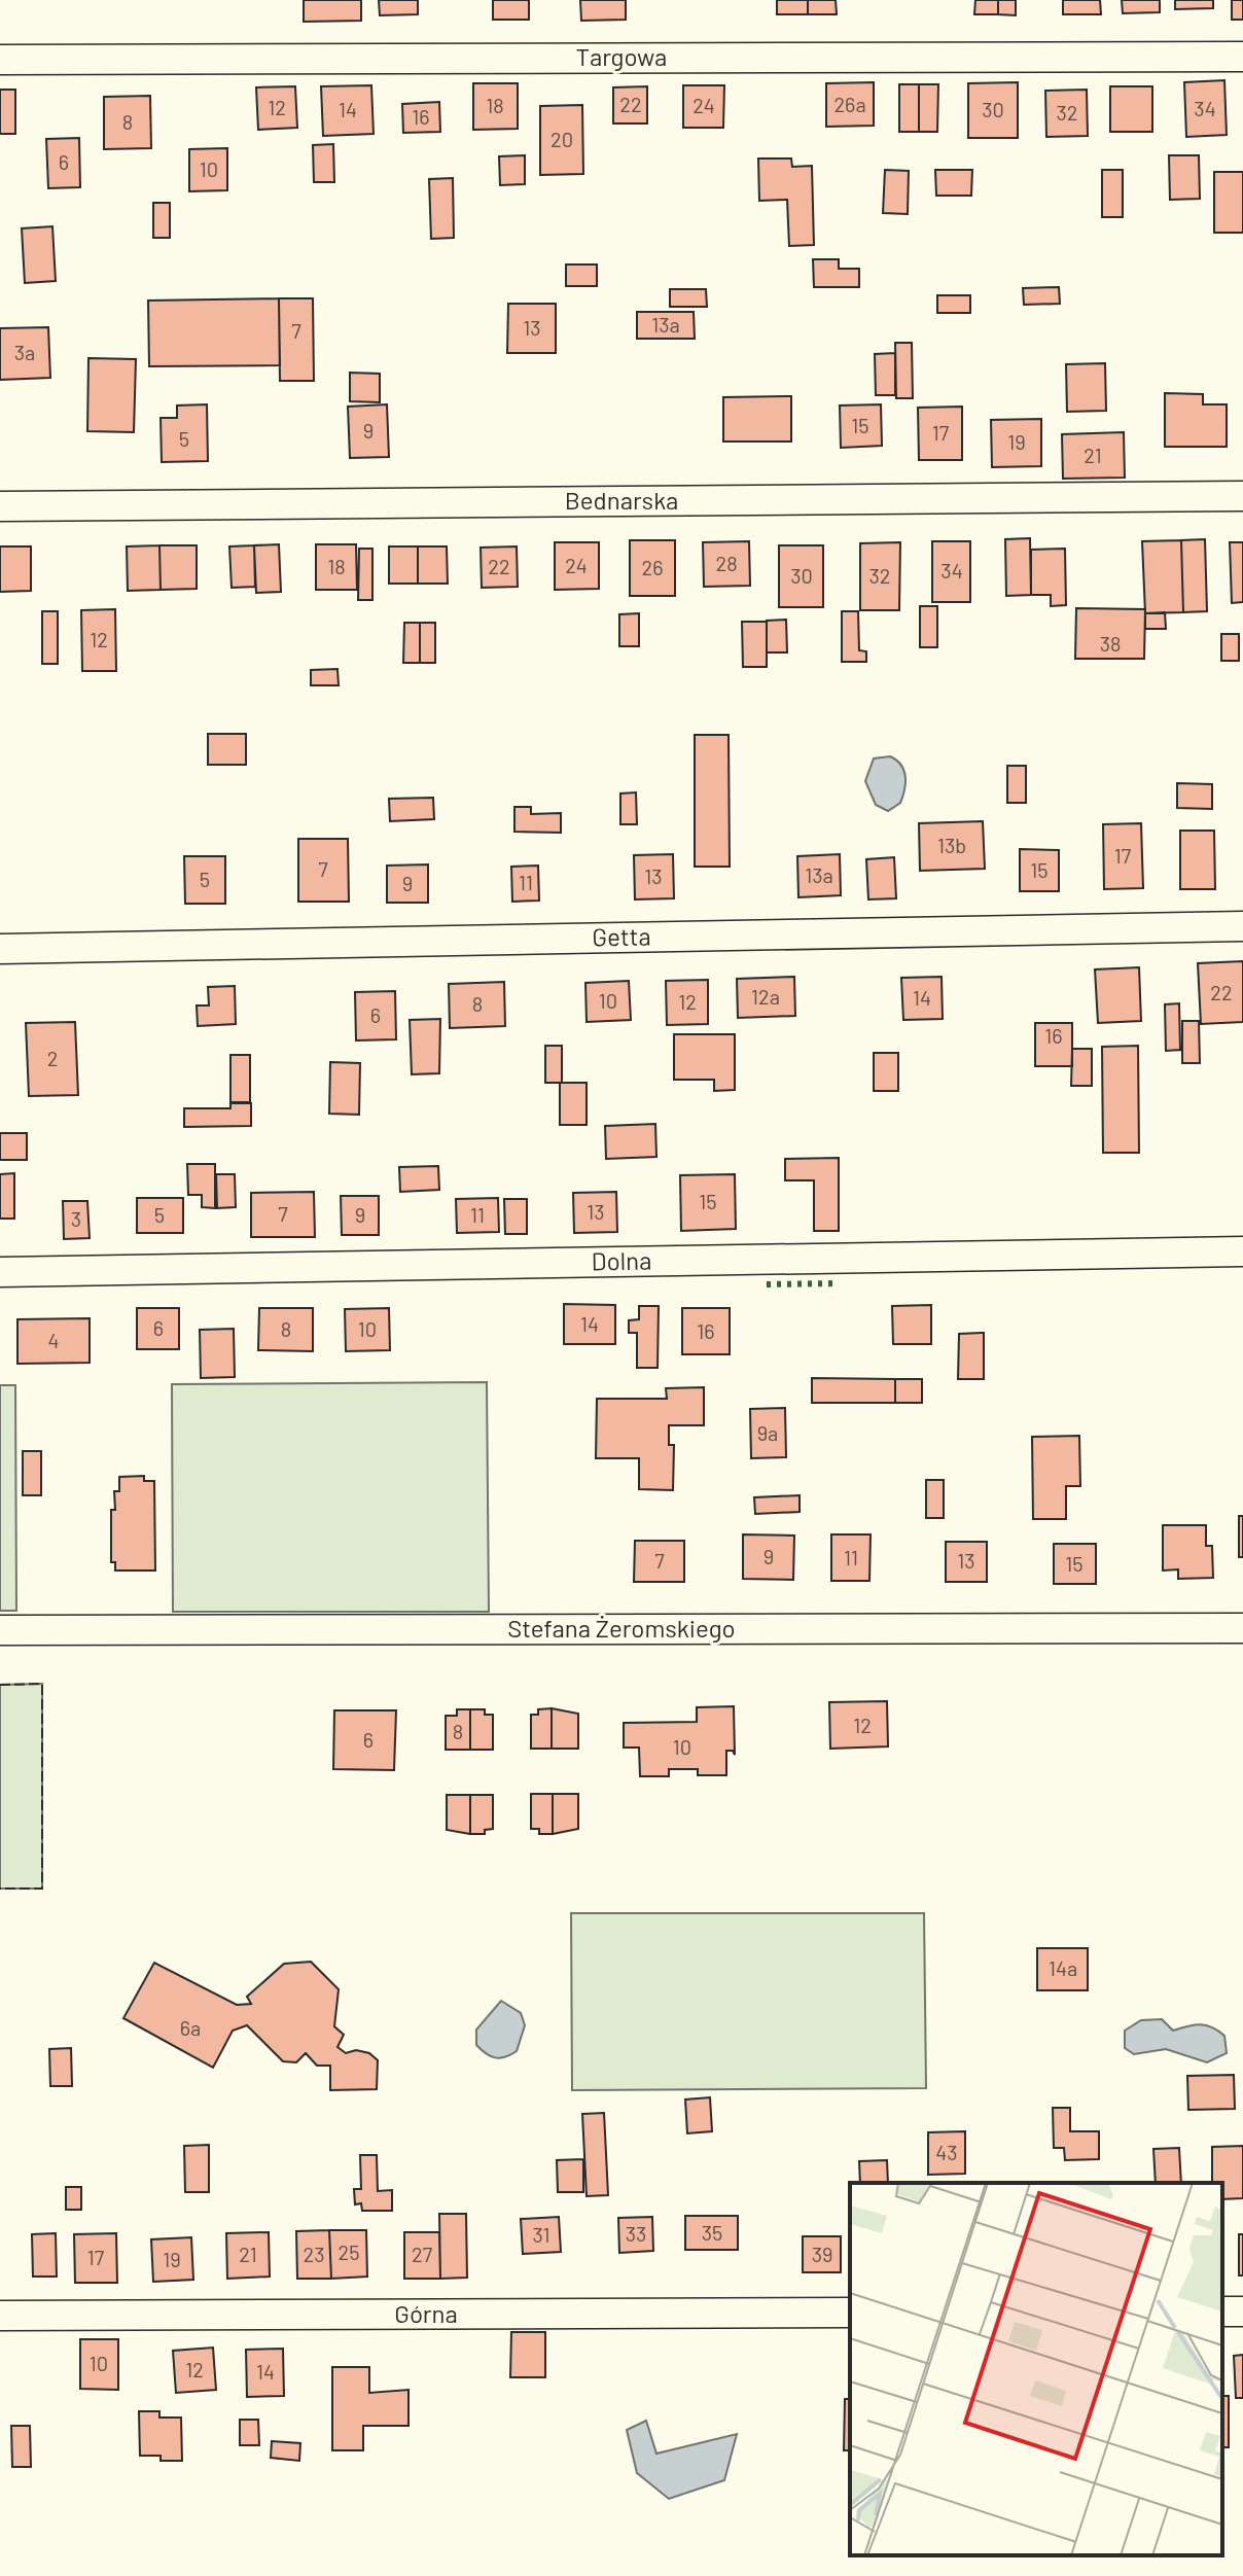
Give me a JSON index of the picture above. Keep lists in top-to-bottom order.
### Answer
{
  "streets": {
    "street": [
      "Targowa",
      "Bednarska",
      "Getta",
      "Dolna",
      "Stefana Żeromskiego",
      "Górna"
    ]
  },
  "house_numbers": [
    "22",
    "26a",
    "18",
    "24",
    "12",
    "34",
    "14",
    "30",
    "32",
    "16",
    "8",
    "20",
    "6",
    "10",
    "13a",
    "13",
    "7",
    "3a",
    "15",
    "9",
    "17",
    "5",
    "19",
    "21",
    "28",
    "24",
    "18",
    "22",
    "26",
    "34",
    "30",
    "32",
    "12",
    "38",
    "13b",
    "17",
    "7",
    "15",
    "13a",
    "13",
    "5",
    "11",
    "9",
    "22",
    "12a",
    "14",
    "10",
    "12",
    "8",
    "6",
    "16",
    "2",
    "15",
    "13",
    "7",
    "5",
    "9",
    "11",
    "3",
    "14",
    "6",
    "8",
    "10",
    "16",
    "4",
    "9a",
    "9",
    "11",
    "7",
    "13",
    "15",
    "12",
    "8",
    "6",
    "10",
    "14a",
    "6a",
    "43",
    "35",
    "33",
    "31",
    "25",
    "21",
    "23",
    "27",
    "39",
    "17",
    "19",
    "10",
    "12",
    "14"
  ]
}
